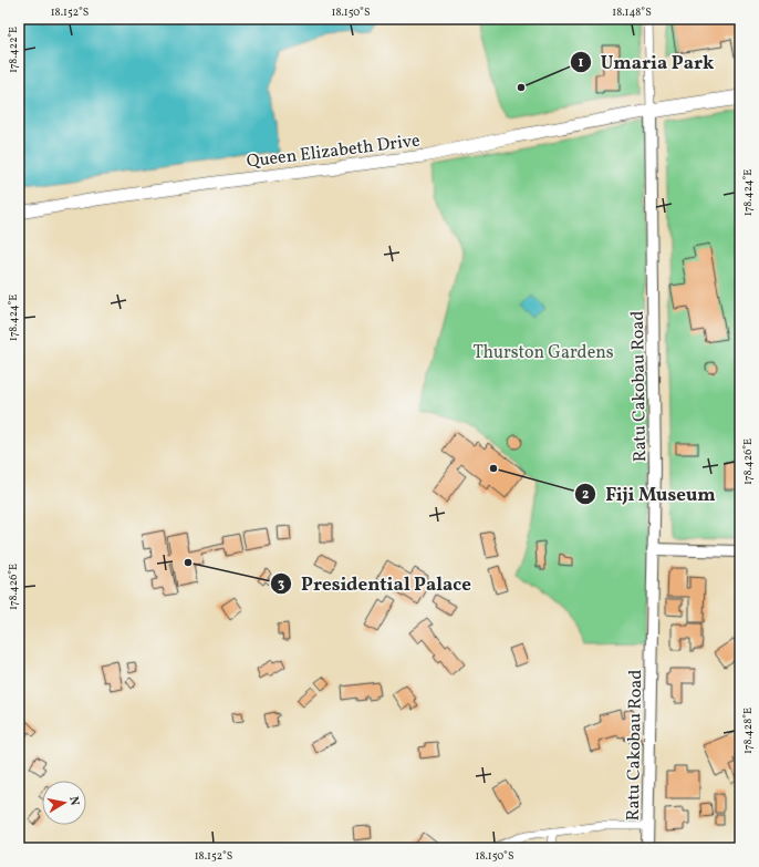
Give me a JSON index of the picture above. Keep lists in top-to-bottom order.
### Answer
{
  "streets": {
    "main road": ["Queen Elizabeth Drive", "Ratu Cakobau Road"]
  },
  "crossings": [
    ["Queen Elizabeth Drive", "Ratu Cakobau Road"]
  ],
  "parks": ["Thurston Gardens"],
  "places": ["Umaria Park", "Fiji Museum", "Presidential Palace"],
  "north": "right",
  "coordinates": [
    "18.152°S",
    "18.150°S",
    "18.148°S",
    "178.422°E",
    "178.424°E",
    "178.426°E",
    "178.428°E"
  ]
}
